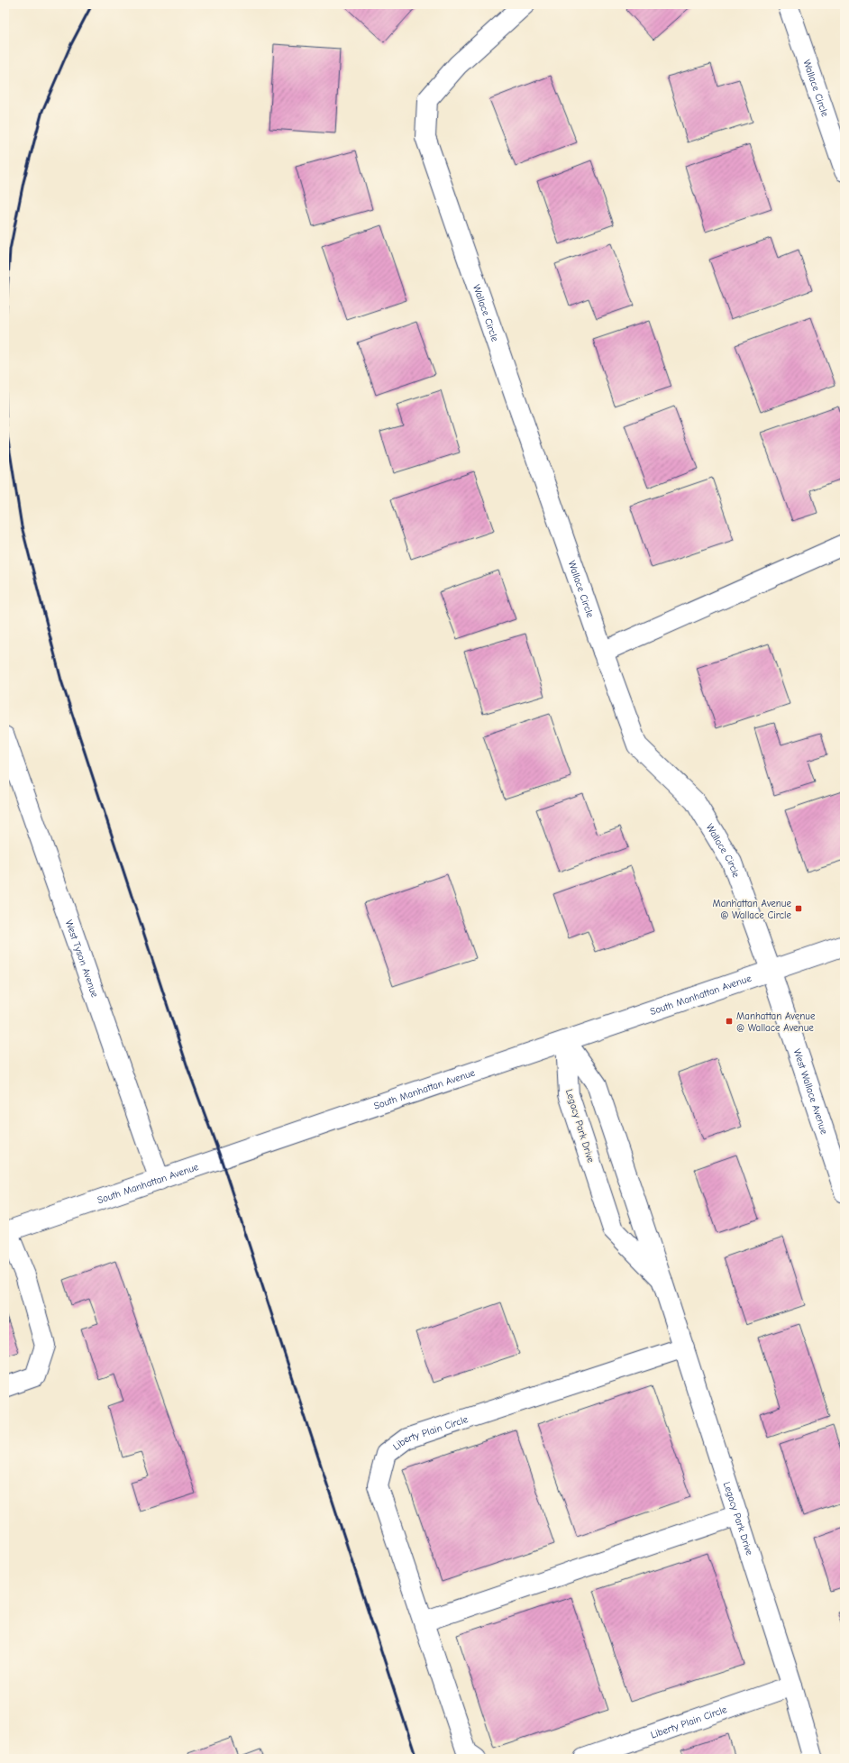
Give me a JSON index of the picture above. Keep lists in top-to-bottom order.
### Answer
{
  "streets": {
    "street": [
      "Wallace Circle",
      "West Tyson Avenue",
      "South Manhattan Avenue",
      "West Wallace Avenue",
      "Legacy Park Drive",
      "Liberty Plain Circle"
    ]
  },
  "crossings": [
    ["Wallace Circle", "South Manhattan Avenue"],
    ["Wallace Circle", "West Wallace Avenue"],
    ["West Tyson Avenue", "South Manhattan Avenue"],
    ["South Manhattan Avenue", "West Wallace Avenue"],
    ["South Manhattan Avenue", "Legacy Park Drive"],
    ["Legacy Park Drive", "Liberty Plain Circle"]
  ],
  "places": {
    "transit": ["Manhattan Avenue @ Wallace Circle", "Manhattan Avenue @ Wallace Avenue"]
  }
}
